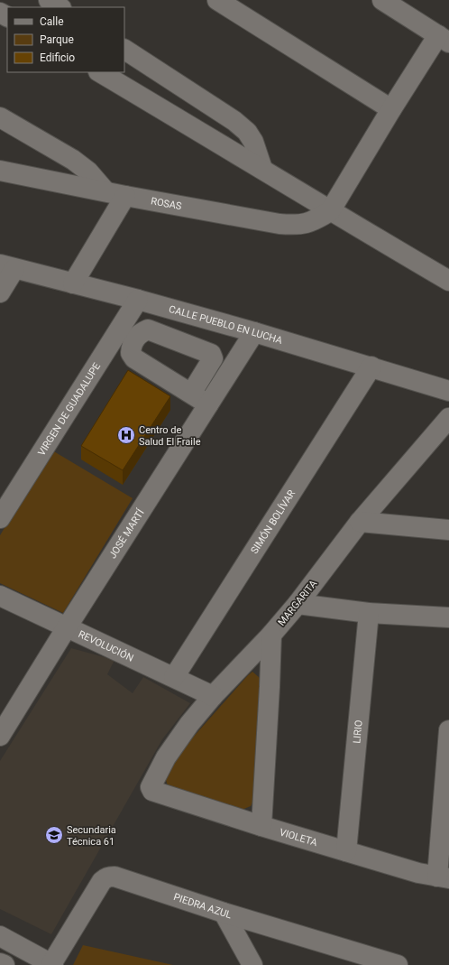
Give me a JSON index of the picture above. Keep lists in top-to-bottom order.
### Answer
{
  "streets": {
    "street": [
      "ROSAS",
      "CALLE PUEBLO EN LUCHA",
      "VIRGEN DE GUADALUPE",
      "SIMÓN BOLÍVAR",
      "JOSÉ MARTÍ",
      "MARGARITA",
      "REVOLUCIÓN",
      "LIRIO",
      "VIOLETA",
      "PIEDRA AZUL"
    ]
  },
  "crossings": [
    ["CALLE PUEBLO EN LUCHA", "VIRGEN DE GUADALUPE"],
    ["CALLE PUEBLO EN LUCHA", "SIMÓN BOLÍVAR"],
    ["CALLE PUEBLO EN LUCHA", "JOSÉ MARTÍ"],
    ["SIMÓN BOLÍVAR", "REVOLUCIÓN"],
    ["JOSÉ MARTÍ", "REVOLUCIÓN"],
    ["MARGARITA", "REVOLUCIÓN"],
    ["MARGARITA", "VIOLETA"],
    ["LIRIO", "VIOLETA"]
  ],
  "places": {
    "hospital": ["Centro de Salud El Fraile"],
    "school or university": ["Secundaria Técnica 61"]
  },
  "legend": ["Calle", "Parque", "Edificio"]
}
